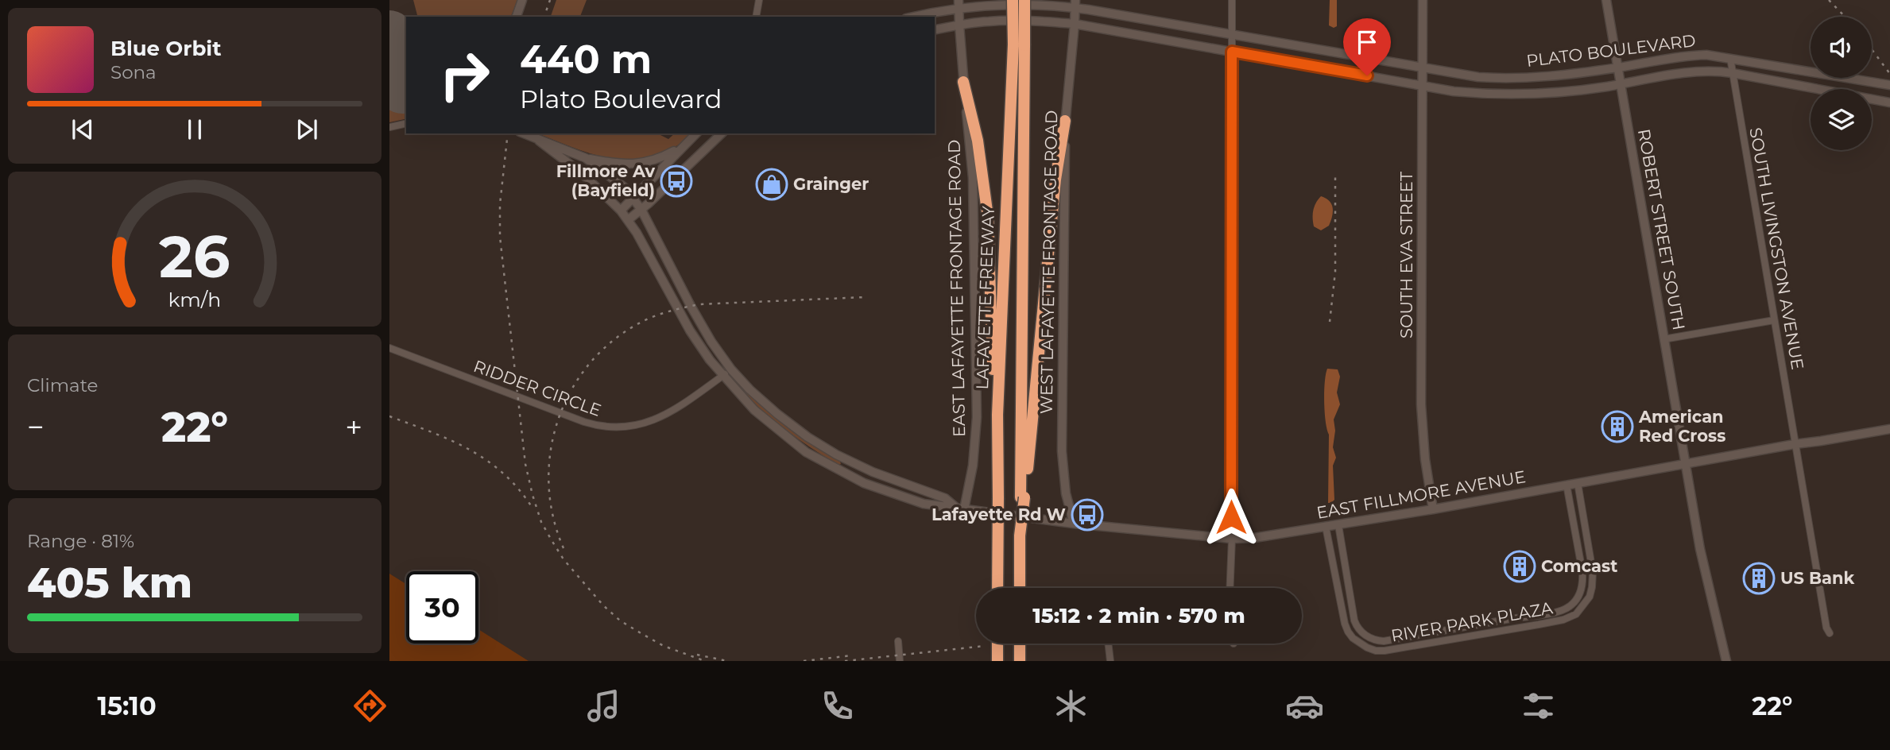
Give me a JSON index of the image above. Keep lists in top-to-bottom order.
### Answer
{
  "streets": {
    "highway": ["LAFAYETTE FREEWAY"],
    "street": [
      "PLATO BOULEVARD",
      "ROBERT STREET SOUTH",
      "SOUTH LIVINGSTON AVENUE",
      "SOUTH EVA STREET",
      "WEST LAFAYETTE FRONTAGE ROAD",
      "EAST LAFAYETTE FRONTAGE ROAD",
      "RIDDER CIRCLE",
      "EAST FILLMORE AVENUE",
      "RIVER PARK PLAZA"
    ]
  },
  "crossings": [
    ["PLATO BOULEVARD", "ROBERT STREET SOUTH"],
    ["PLATO BOULEVARD", "SOUTH LIVINGSTON AVENUE"],
    ["PLATO BOULEVARD", "SOUTH EVA STREET"],
    ["PLATO BOULEVARD", "WEST LAFAYETTE FRONTAGE ROAD"],
    ["PLATO BOULEVARD", "EAST LAFAYETTE FRONTAGE ROAD"],
    ["ROBERT STREET SOUTH", "EAST FILLMORE AVENUE"],
    ["SOUTH LIVINGSTON AVENUE", "EAST FILLMORE AVENUE"],
    ["SOUTH EVA STREET", "EAST FILLMORE AVENUE"],
    ["WEST LAFAYETTE FRONTAGE ROAD", "EAST FILLMORE AVENUE"],
    ["EAST LAFAYETTE FRONTAGE ROAD", "EAST FILLMORE AVENUE"],
    ["RIDDER CIRCLE", "EAST FILLMORE AVENUE"],
    ["EAST FILLMORE AVENUE", "RIVER PARK PLAZA"]
  ],
  "places": {
    "bus stop": ["Fillmore Av (Bayfield)", "Lafayette Rd W"],
    "shop": ["Grainger"],
    "building": ["American Red Cross", "Comcast", "US Bank"]
  },
  "page": {
    "turn": ["440 m", "Plato Boulevard"],
    "song": ["Blue Orbit", "Sona"],
    "tile": [
      "Climate",
      ["Range · 81%", "405 km"]
    ],
    "heat": ["−", "22°", "+"],
    "limit": "30",
    "trip": "15:12 · 2 min · 570 m",
    "tabs": ["15:10", "22°"],
    "gauge": ["26", "km/h"]
  }
}
